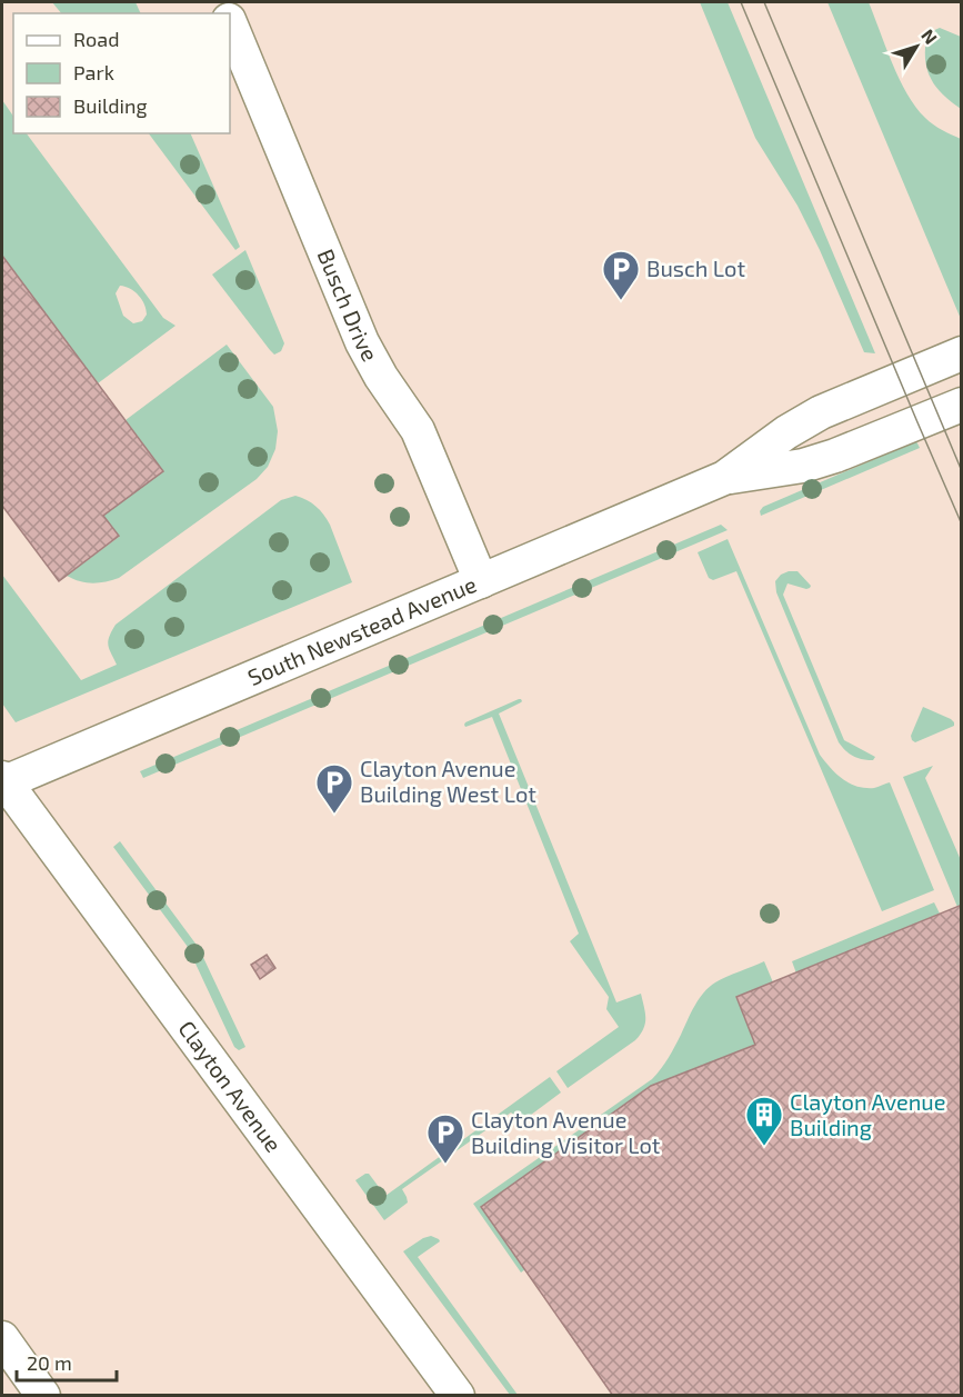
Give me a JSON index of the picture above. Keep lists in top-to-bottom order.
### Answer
{
  "streets": {
    "street": ["Busch Drive", "South Newstead Avenue", "Clayton Avenue"]
  },
  "crossings": [
    ["Busch Drive", "South Newstead Avenue"],
    ["South Newstead Avenue", "Clayton Avenue"]
  ],
  "places": {
    "parking": ["Busch Lot", "Clayton Avenue Building West Lot", "Clayton Avenue Building Visitor Lot"],
    "building": ["Clayton Avenue Building"]
  },
  "legend": ["Road", "Park", "Building"],
  "scale_bar": "20 m",
  "north": "top right"
}
